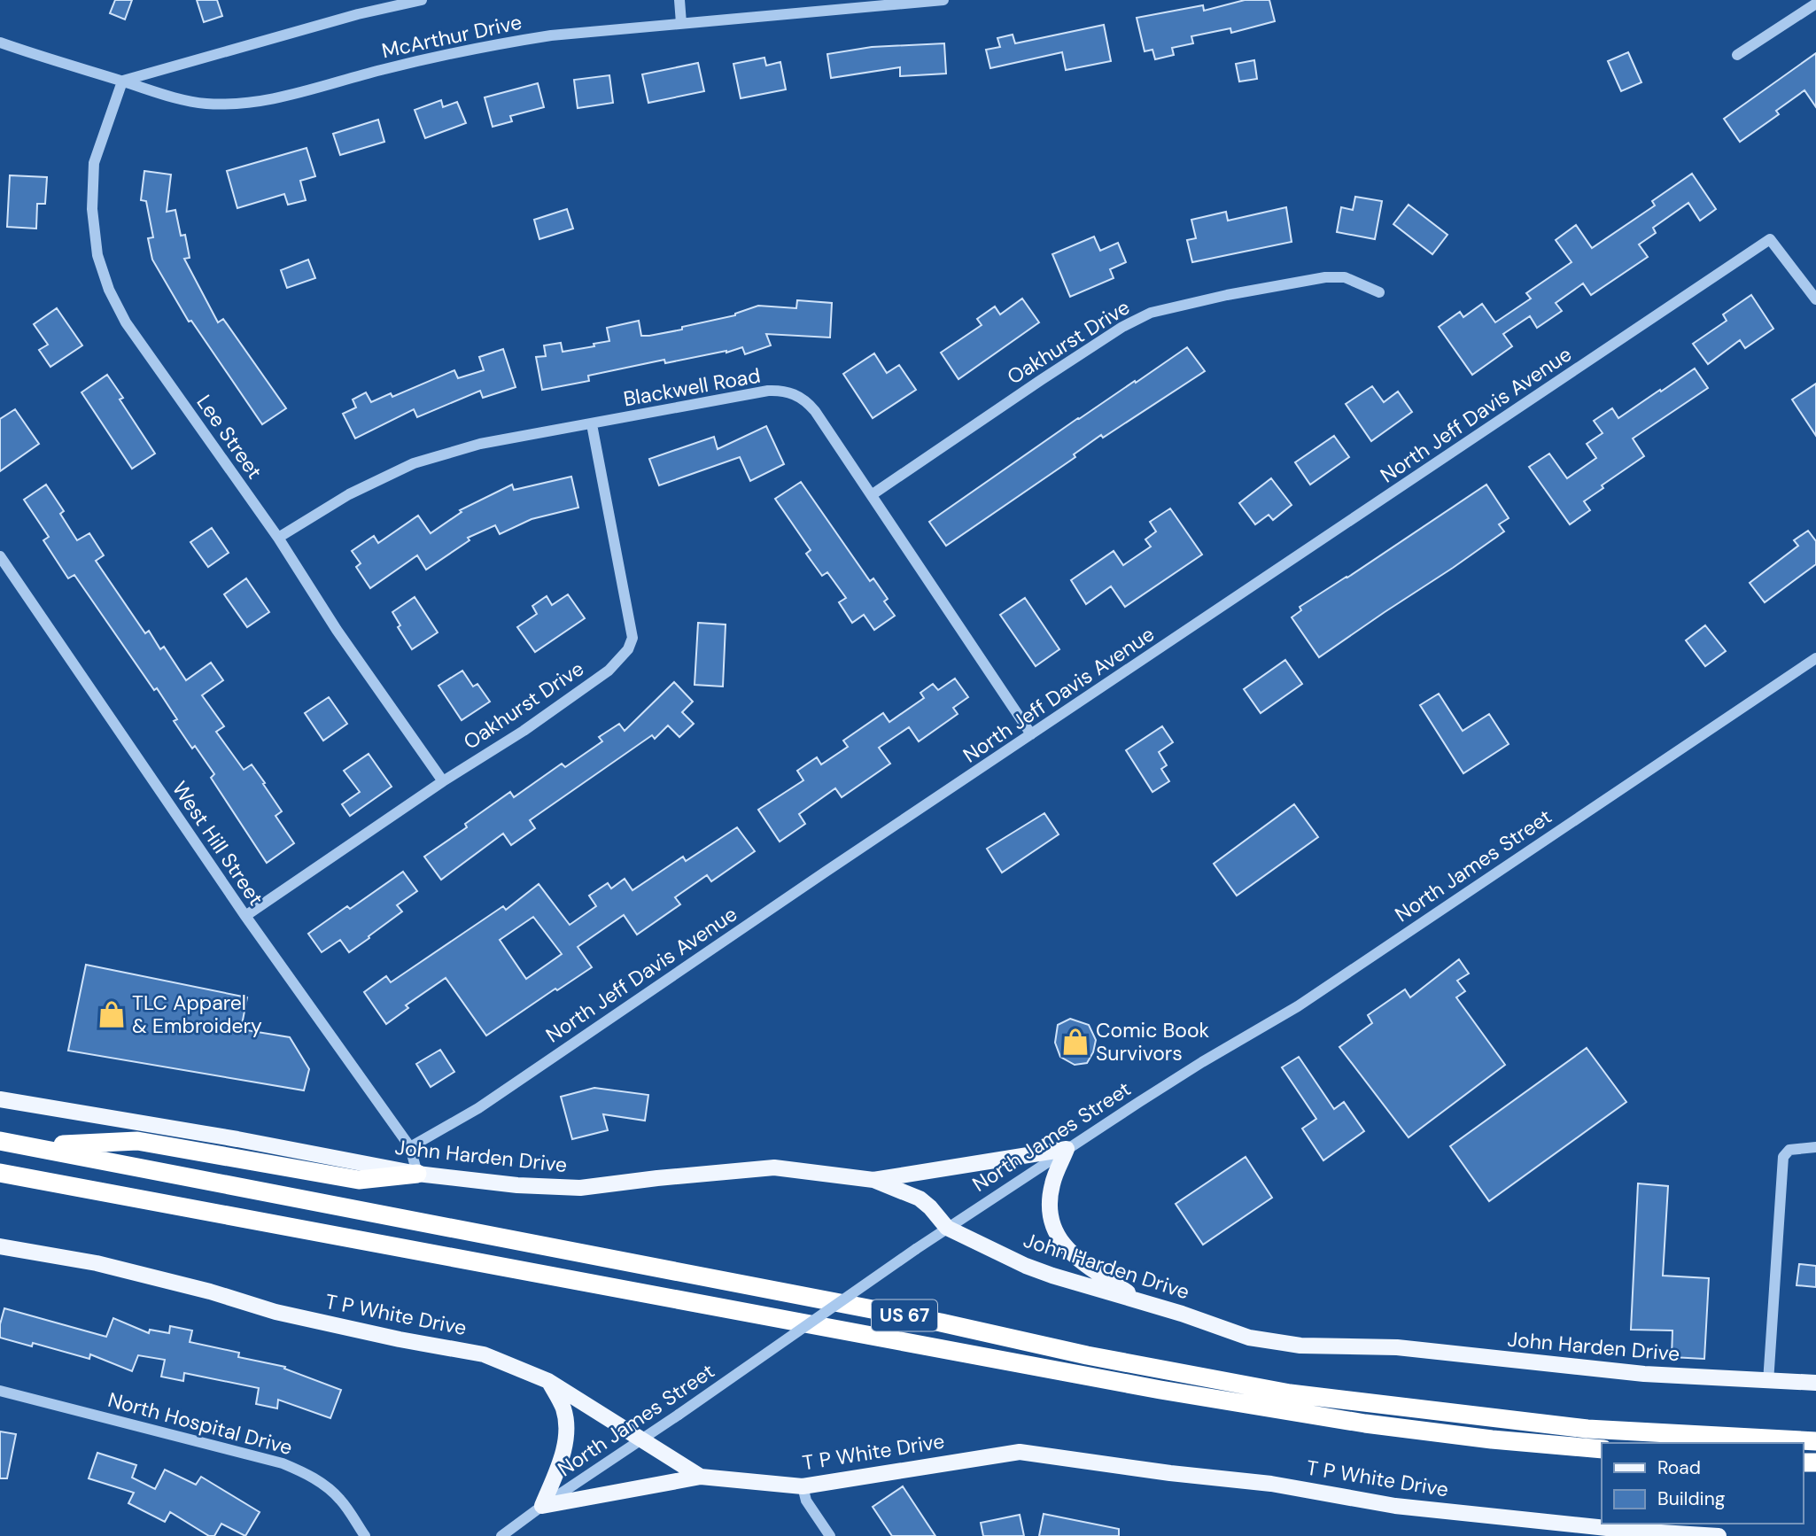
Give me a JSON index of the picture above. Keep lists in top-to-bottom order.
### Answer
{
  "streets": {
    "highway": ["US 67"],
    "main road": ["John Harden Drive", "T P White Drive"],
    "street": [
      "McArthur Drive",
      "Oakhurst Drive",
      "Blackwell Road",
      "North Jeff Davis Avenue",
      "Lee Street",
      "West Hill Street",
      "North James Street",
      "North Hospital Drive"
    ]
  },
  "crossings": [
    ["McArthur Drive", "Lee Street"],
    ["Oakhurst Drive", "Blackwell Road"],
    ["Oakhurst Drive", "Lee Street"],
    ["Oakhurst Drive", "West Hill Street"],
    ["Blackwell Road", "North Jeff Davis Avenue"],
    ["Blackwell Road", "Lee Street"],
    ["North Jeff Davis Avenue", "West Hill Street"],
    ["North James Street", "John Harden Drive"],
    ["North James Street", "T P White Drive"]
  ],
  "places": {
    "shop": ["TLC Apparel & Embroidery", "Comic Book Survivors"]
  },
  "legend": ["Road", "Building"]
}
